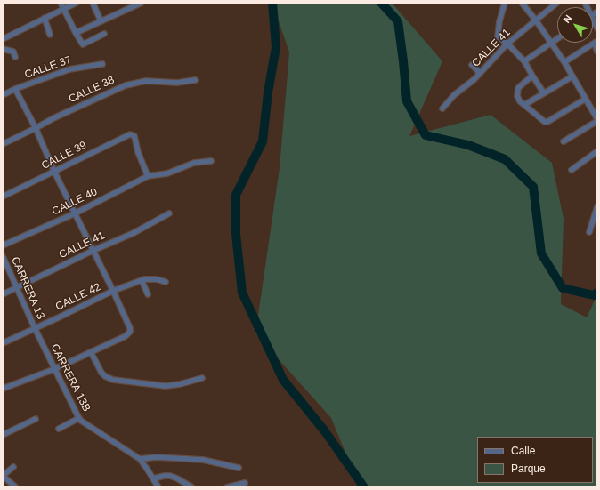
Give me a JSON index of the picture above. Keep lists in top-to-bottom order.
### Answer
{
  "streets": {
    "street": [
      "CALLE 41",
      "CALLE 37",
      "CALLE 38",
      "CALLE 39",
      "CALLE 40",
      "CARRERA 13",
      "CALLE 42",
      "CARRERA 13B"
    ]
  },
  "crossings": [
    ["CALLE 41", "CARRERA 13"],
    ["CALLE 39", "CALLE 40"],
    ["CARRERA 13", "CALLE 42"],
    ["CARRERA 13", "CARRERA 13B"],
    ["CALLE 42", "CARRERA 13B"]
  ],
  "legend": ["Calle", "Parque"],
  "north": "top left"
}
